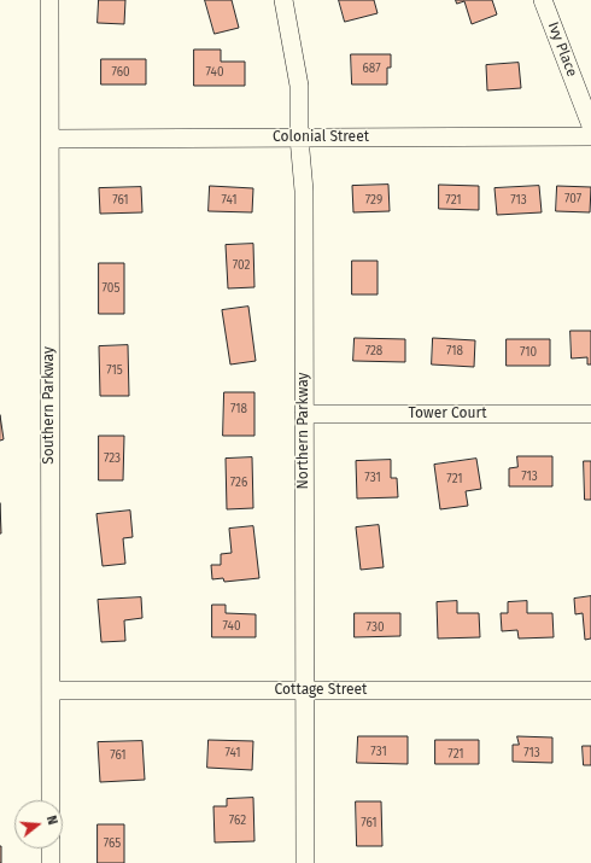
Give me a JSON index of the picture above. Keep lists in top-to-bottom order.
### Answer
{
  "streets": {
    "street": [
      "Ivy Place",
      "Colonial Street",
      "Southern Parkway",
      "Tower Court",
      "Northern Parkway",
      "Cottage Street"
    ]
  },
  "crossings": [
    ["Colonial Street", "Southern Parkway"],
    ["Colonial Street", "Northern Parkway"],
    ["Southern Parkway", "Cottage Street"],
    ["Tower Court", "Northern Parkway"],
    ["Northern Parkway", "Cottage Street"]
  ],
  "house_numbers": [
    "687",
    "760",
    "740",
    "707",
    "761",
    "741",
    "729",
    "721",
    "713",
    "702",
    "705",
    "728",
    "718",
    "710",
    "715",
    "718",
    "723",
    "713",
    "731",
    "721",
    "726",
    "740",
    "730",
    "731",
    "741",
    "713",
    "721",
    "761",
    "762",
    "761",
    "765"
  ],
  "north": "right"
}
